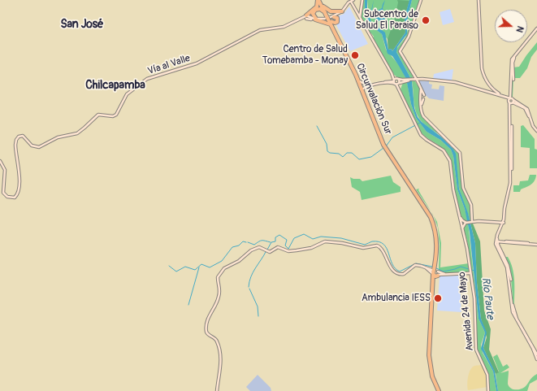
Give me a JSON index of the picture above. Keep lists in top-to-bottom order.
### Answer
{
  "streets": {
    "highway": ["Circunvalación Sur"],
    "main road": ["Vía al Valle", "Avenida 24 de Mayo"]
  },
  "districts": ["San José", "Chilcapamba"],
  "water": ["Río Paute"],
  "places": ["Subcentro de Salud El Paraiso", "Centro de Salud Tomebamba - Monay", "Ambulancia IESS"],
  "north": "right"
}
